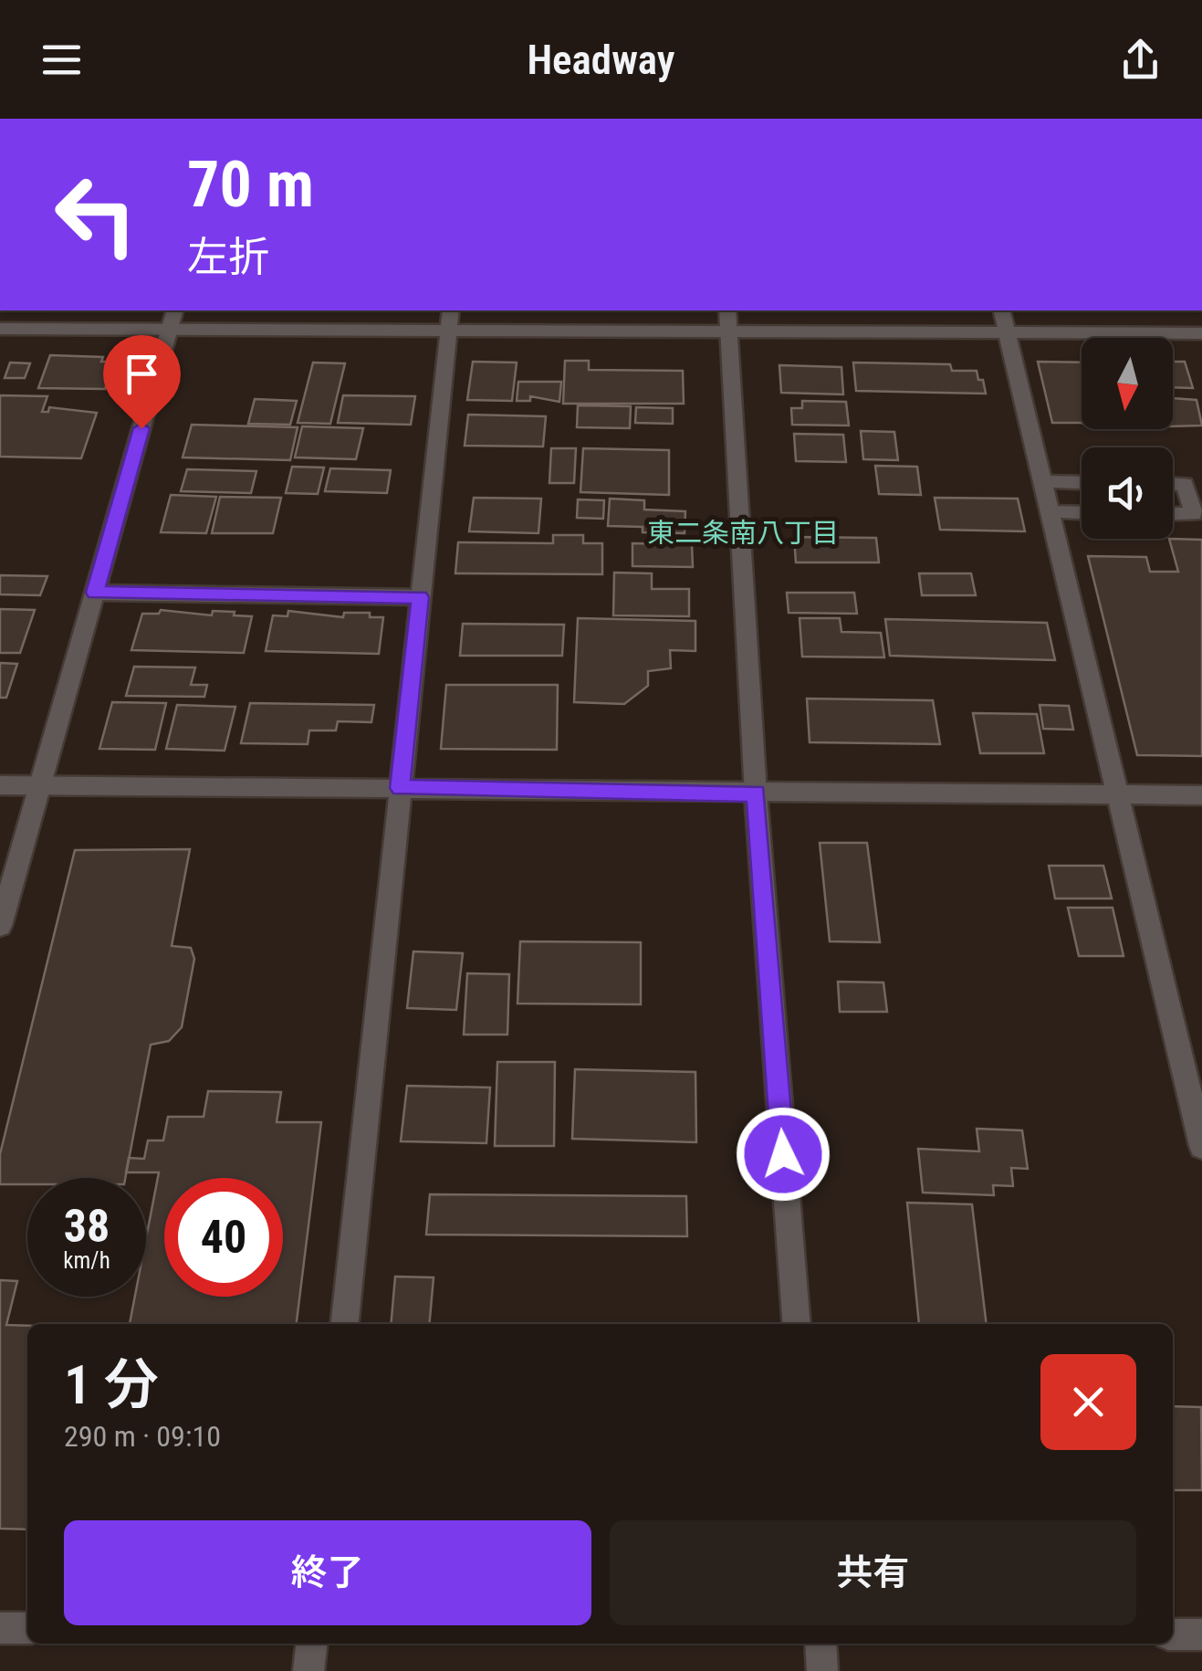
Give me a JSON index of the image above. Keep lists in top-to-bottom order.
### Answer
{
  "districts": ["東二条南八丁目"],
  "north": "bottom",
  "page": {
    "header": "Headway",
    "turn": ["70 m", "左折"],
    "speed": "38 km/h",
    "limit": "40",
    "heading": ["1 分", "290 m · 09:10"],
    "buttons": ["終了", "共有"]
  }
}
